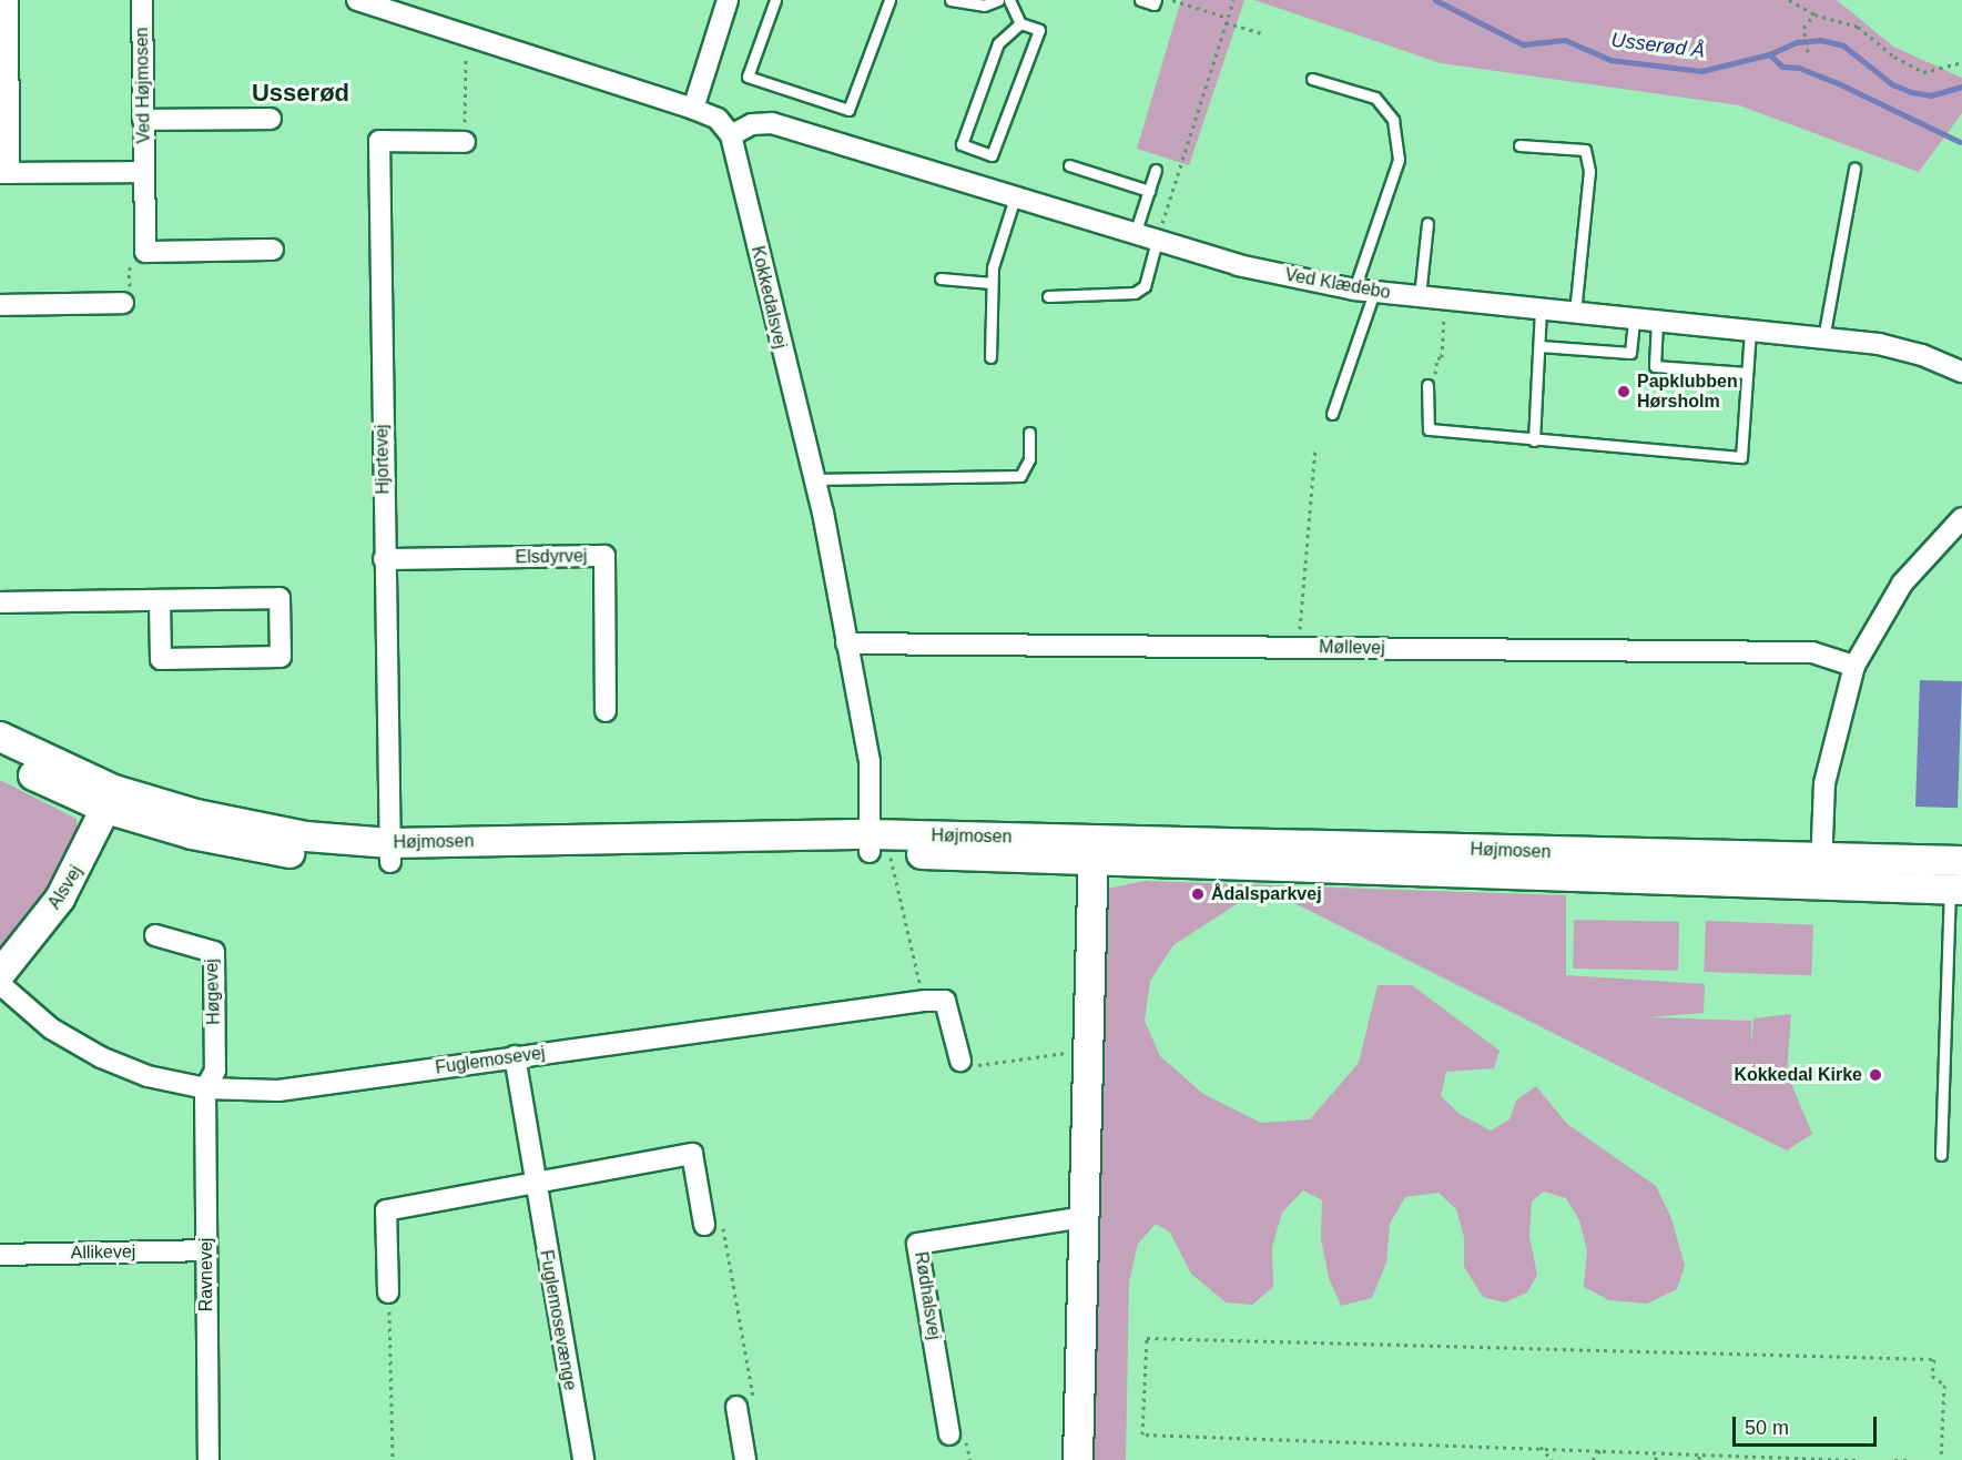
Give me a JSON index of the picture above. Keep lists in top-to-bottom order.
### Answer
{
  "streets": {
    "street": [
      "Ved Højmosen",
      "Ved Klædebo",
      "Kokkedalsvej",
      "Hjortevej",
      "Elsdyrvej",
      "Møllevej",
      "Højmosen",
      "Alsvej",
      "Høgevej",
      "Fuglemosevej",
      "Allikevej",
      "Ravnevej",
      "Rødhalsvej",
      "Fuglemosevænge"
    ]
  },
  "crossings": [
    ["Ved Klædebo", "Kokkedalsvej"],
    ["Kokkedalsvej", "Møllevej"],
    ["Kokkedalsvej", "Højmosen"],
    ["Hjortevej", "Elsdyrvej"],
    ["Hjortevej", "Højmosen"],
    ["Højmosen", "Alsvej"],
    ["Høgevej", "Fuglemosevej"],
    ["Høgevej", "Ravnevej"],
    ["Fuglemosevej", "Ravnevej"],
    ["Fuglemosevej", "Fuglemosevænge"],
    ["Allikevej", "Ravnevej"]
  ],
  "districts": ["Usserød"],
  "water": ["Usserød Å"],
  "places": ["Papklubben Hørsholm", "Ådalsparkvej", "Kokkedal Kirke"],
  "scale_bar": "50 m"
}
